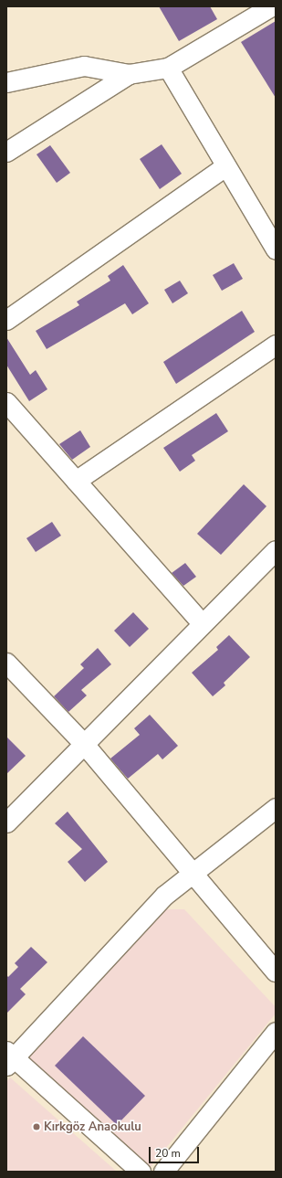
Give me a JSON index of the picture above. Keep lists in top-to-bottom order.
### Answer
{
  "places": ["Kırkgöz Anaokulu"],
  "scale_bar": "20 m"
}
